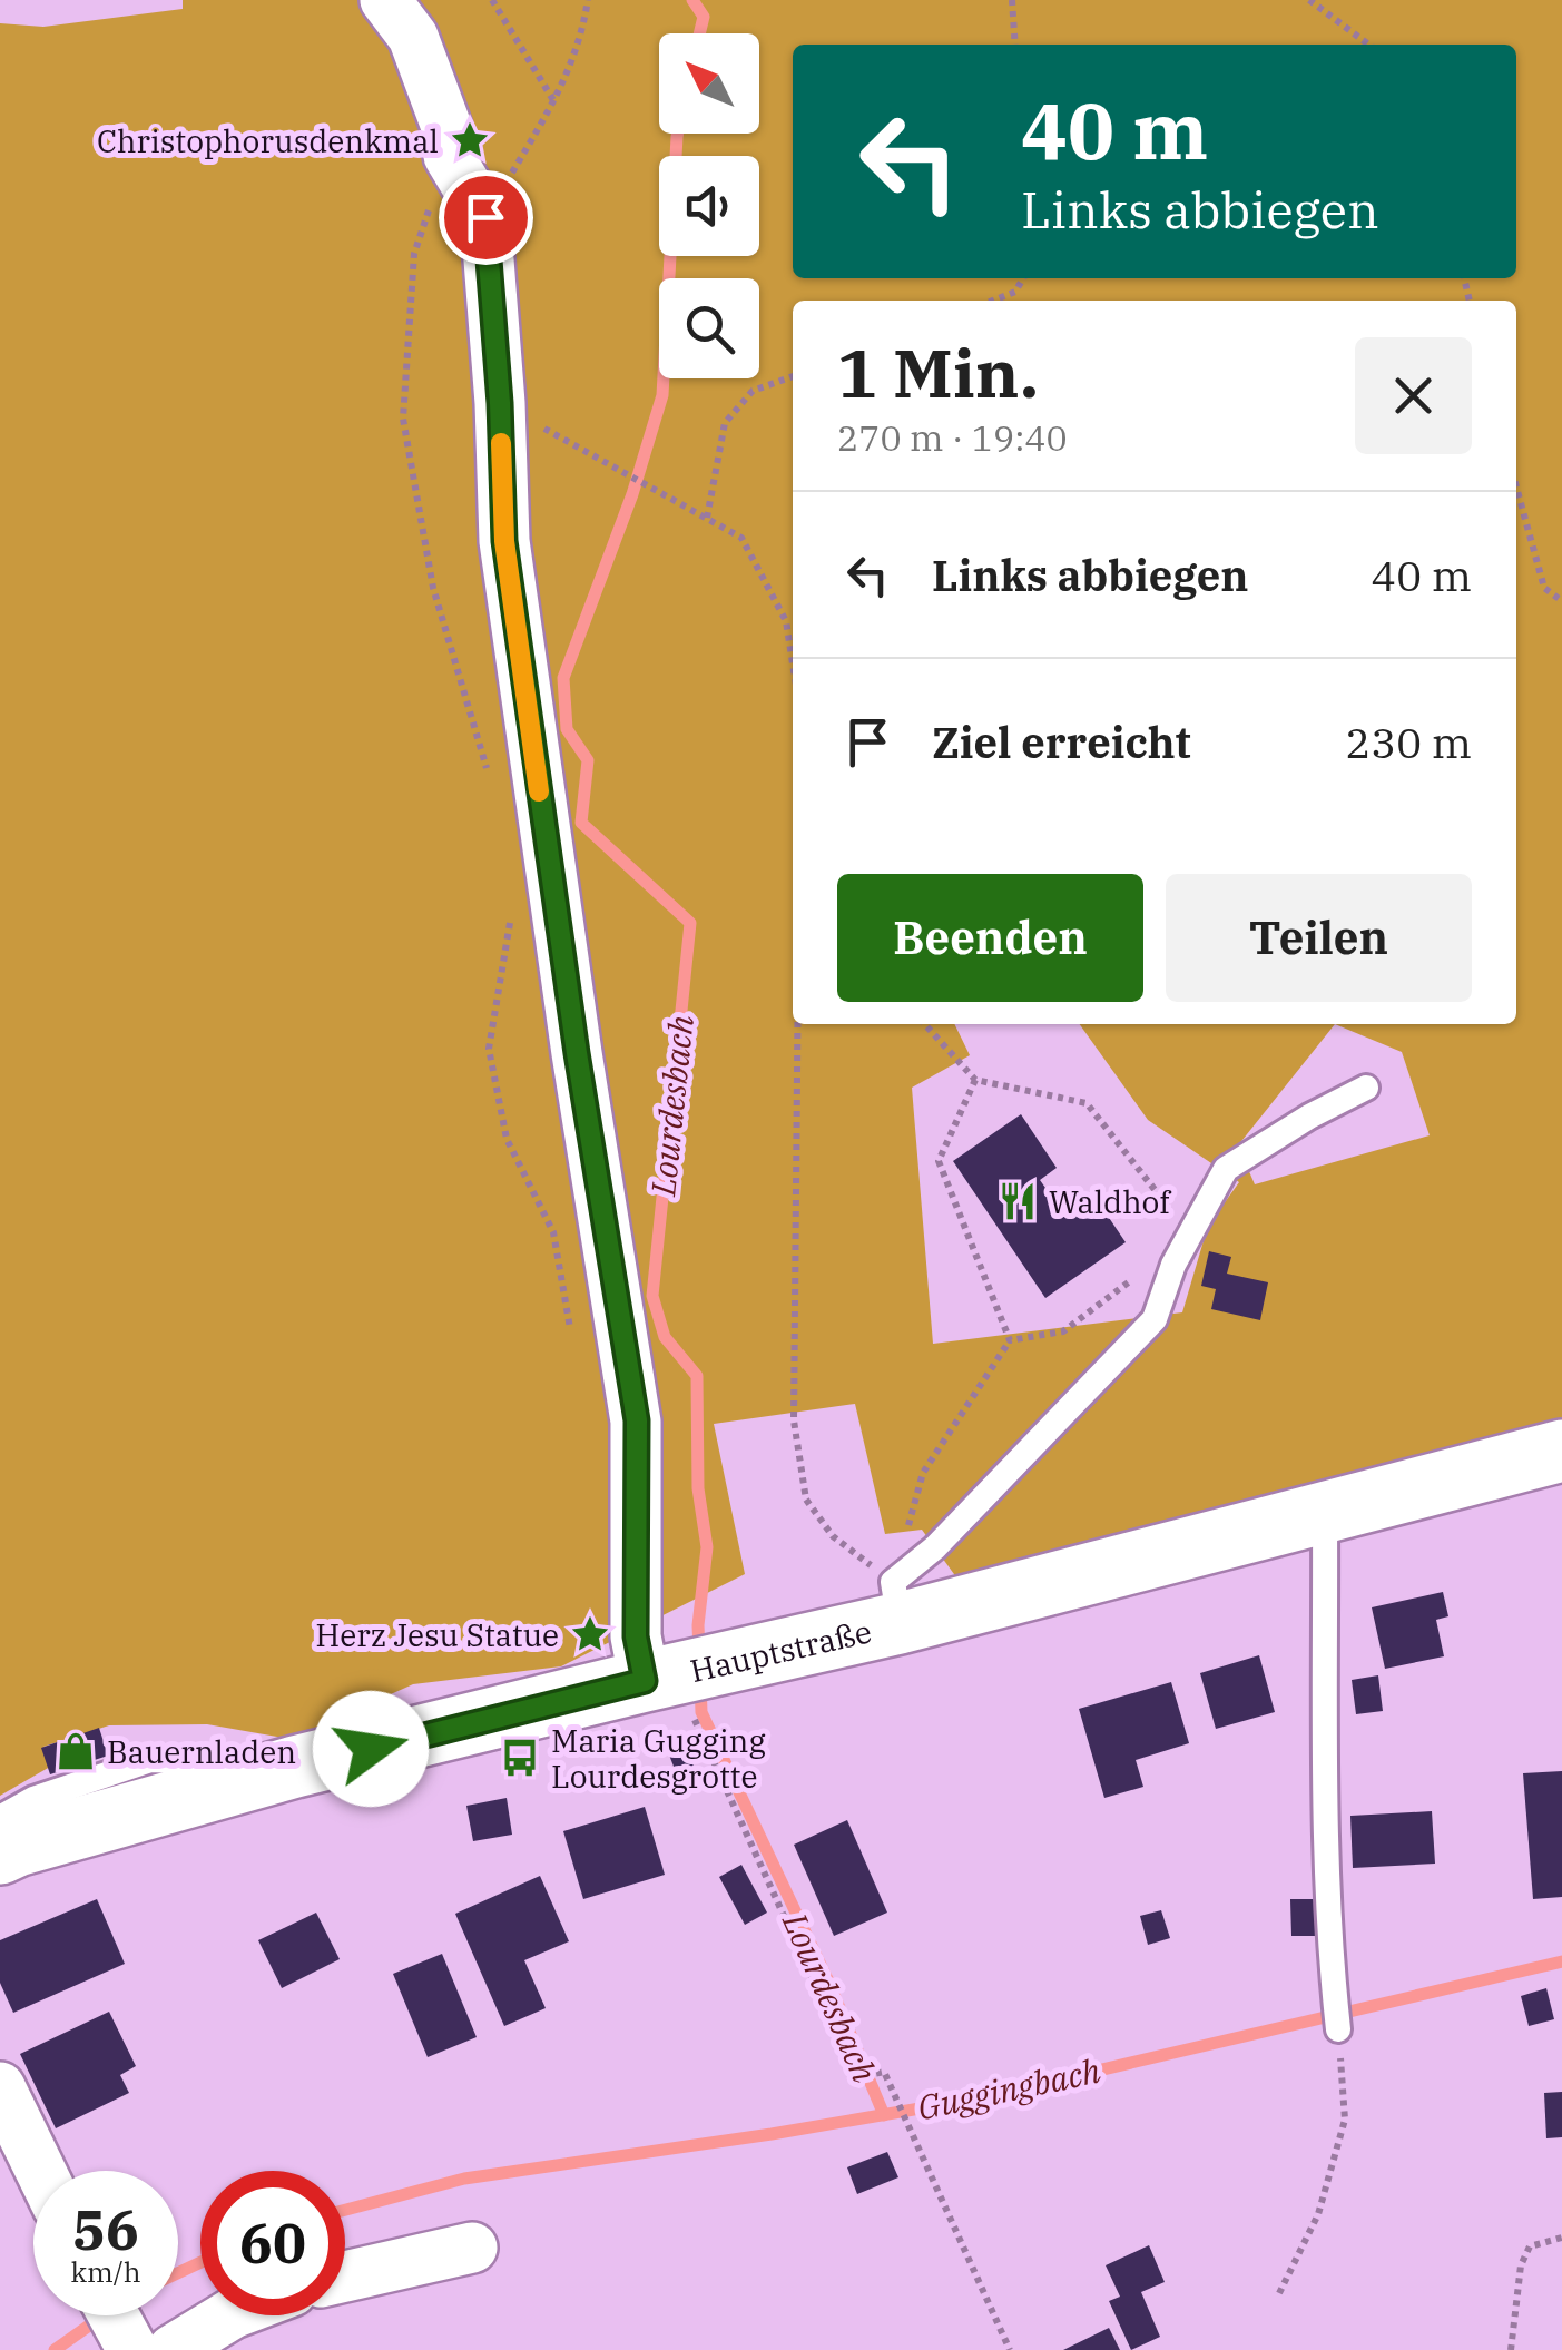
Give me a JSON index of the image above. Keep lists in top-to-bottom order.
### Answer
{
  "streets": {
    "main road": ["Hauptstraße"]
  },
  "water": ["Lourdesbach", "Guggingbach"],
  "places": {
    "place": ["Christophorusdenkmal", "Herz Jesu Statue"],
    "restaurant": ["Waldhof"],
    "shop": ["Bauernladen"],
    "bus stop": ["Maria Gugging Lourdesgrotte"]
  },
  "north": "top left",
  "page": {
    "turn": ["40 m", "Links abbiegen"],
    "heading": ["1 Min.", "270 m · 19:40"],
    "list": [
      {
        "name": "Links abbiegen",
        "value": "40 m"
      },
      {
        "name": "Ziel erreicht",
        "value": "230 m"
      }
    ],
    "buttons": ["Beenden", "Teilen"],
    "speed": "56 km/h",
    "limit": "60"
  }
}
